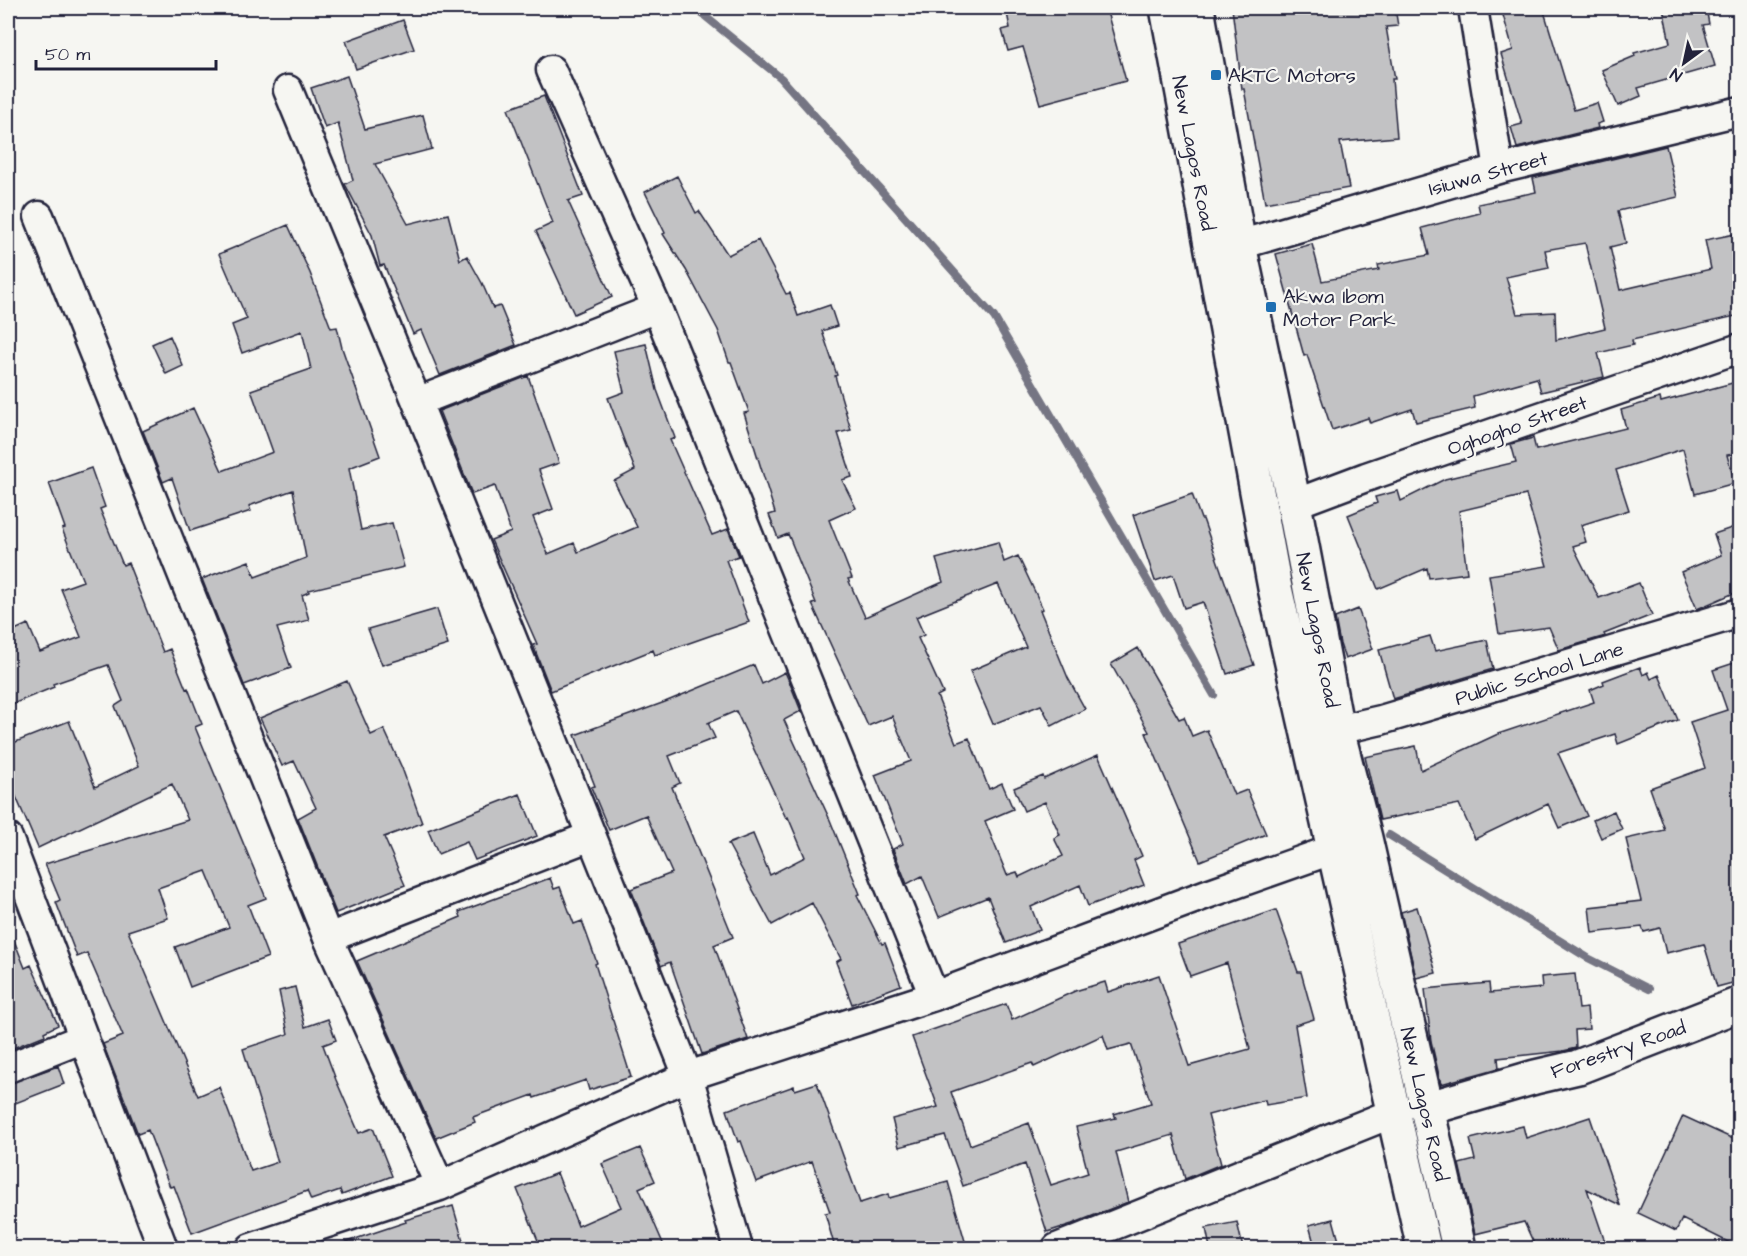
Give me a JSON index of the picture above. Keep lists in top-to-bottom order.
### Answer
{
  "streets": {
    "main road": ["New Lagos Road", "Forestry Road"],
    "street": ["Isiuwa Street", "Oghogho Street", "Public School Lane"]
  },
  "crossings": [
    ["New Lagos Road", "Isiuwa Street"],
    ["New Lagos Road", "Oghogho Street"],
    ["New Lagos Road", "Public School Lane"],
    ["New Lagos Road", "Forestry Road"]
  ],
  "places": {
    "transit": ["AKTC Motors", "Akwa Ibom Motor Park"]
  },
  "scale_bar": "50 m",
  "north": "bottom left"
}
